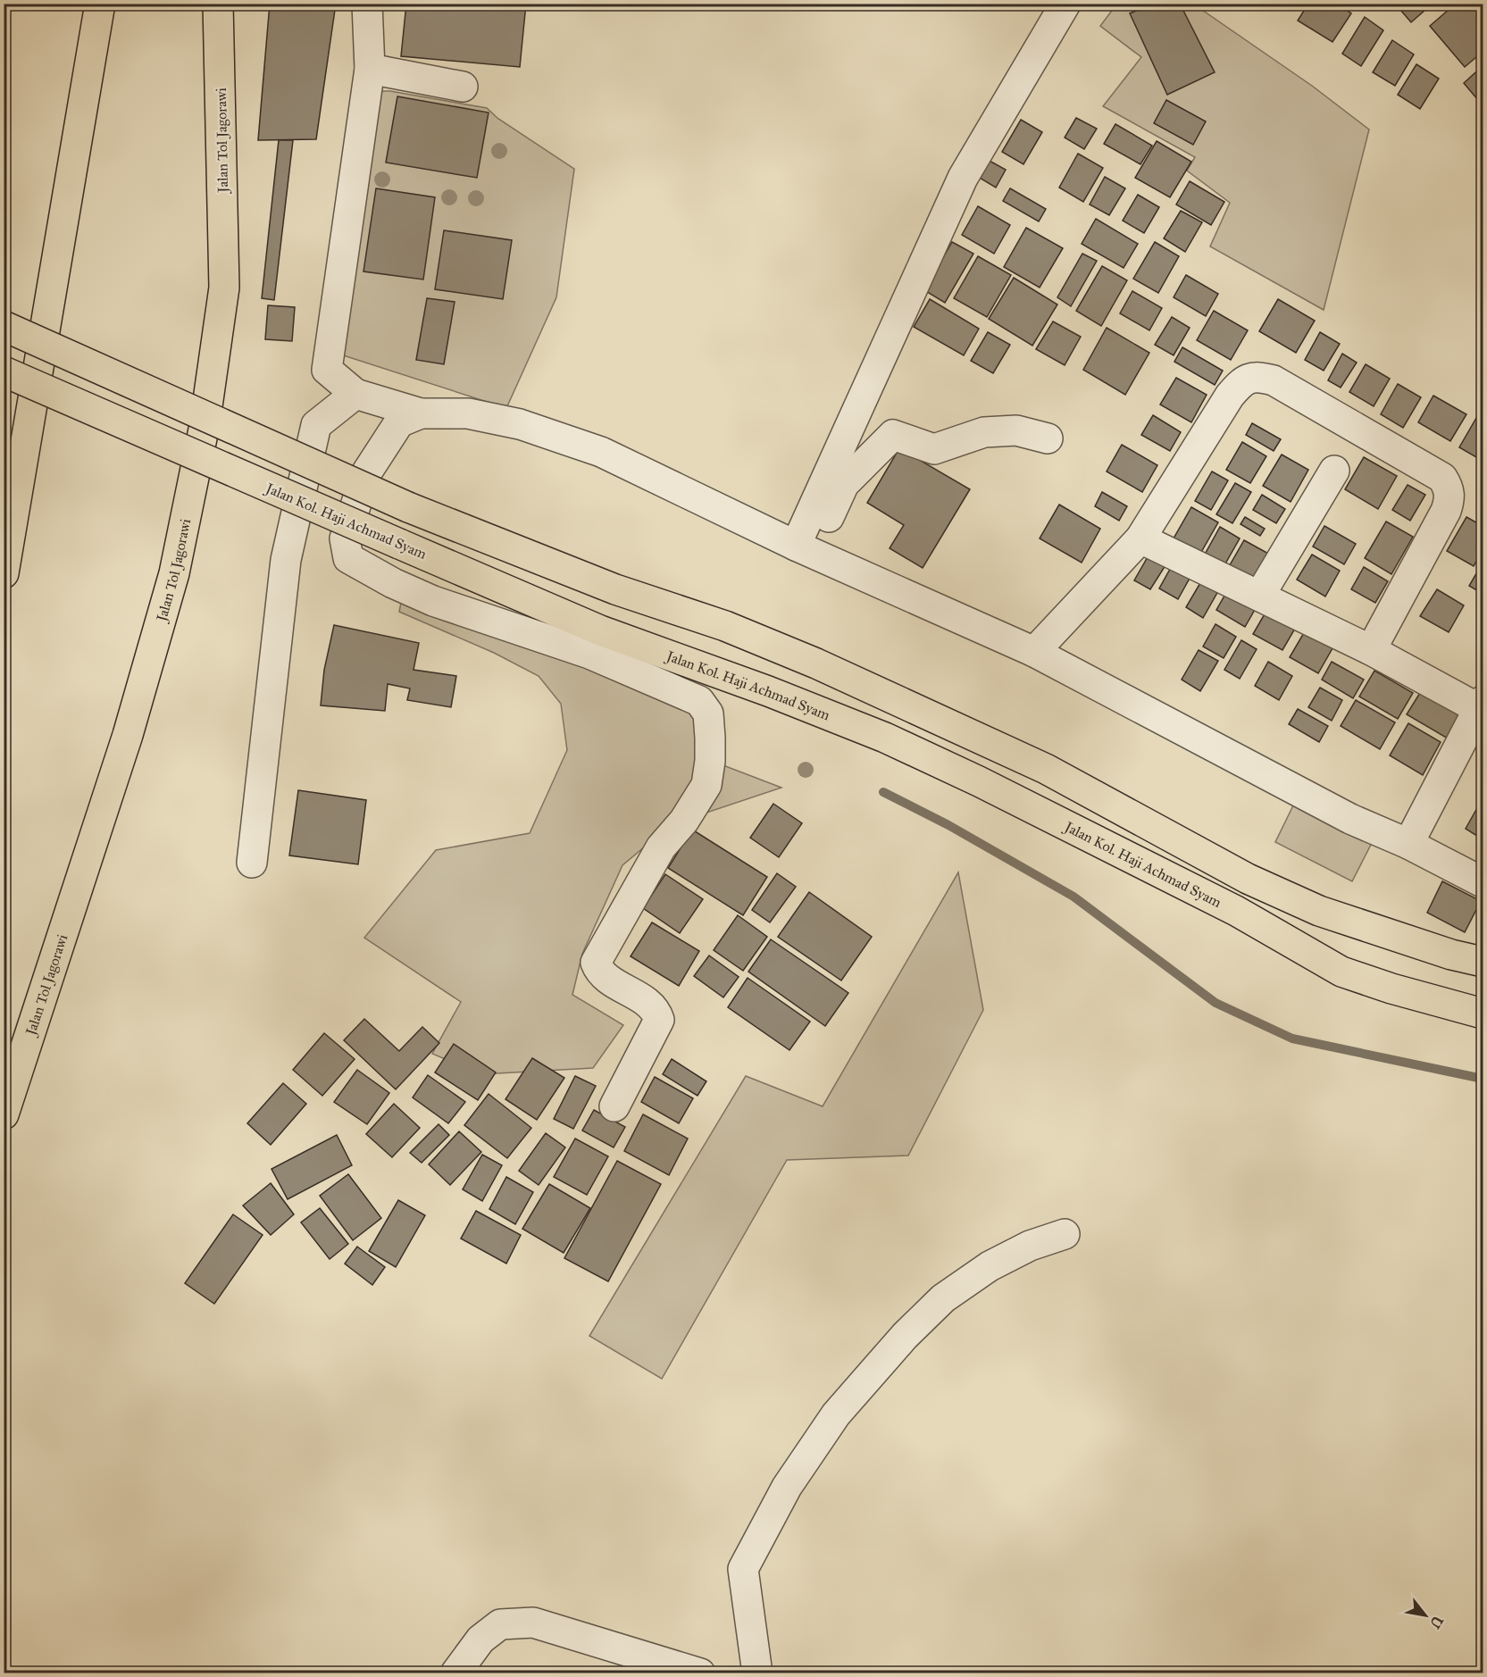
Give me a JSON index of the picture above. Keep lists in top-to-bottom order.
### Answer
{
  "streets": {
    "main road": ["Jalan Tol Jagorawi", "Jalan Kol. Haji Achmad Syam"]
  },
  "north": "bottom right"
}
